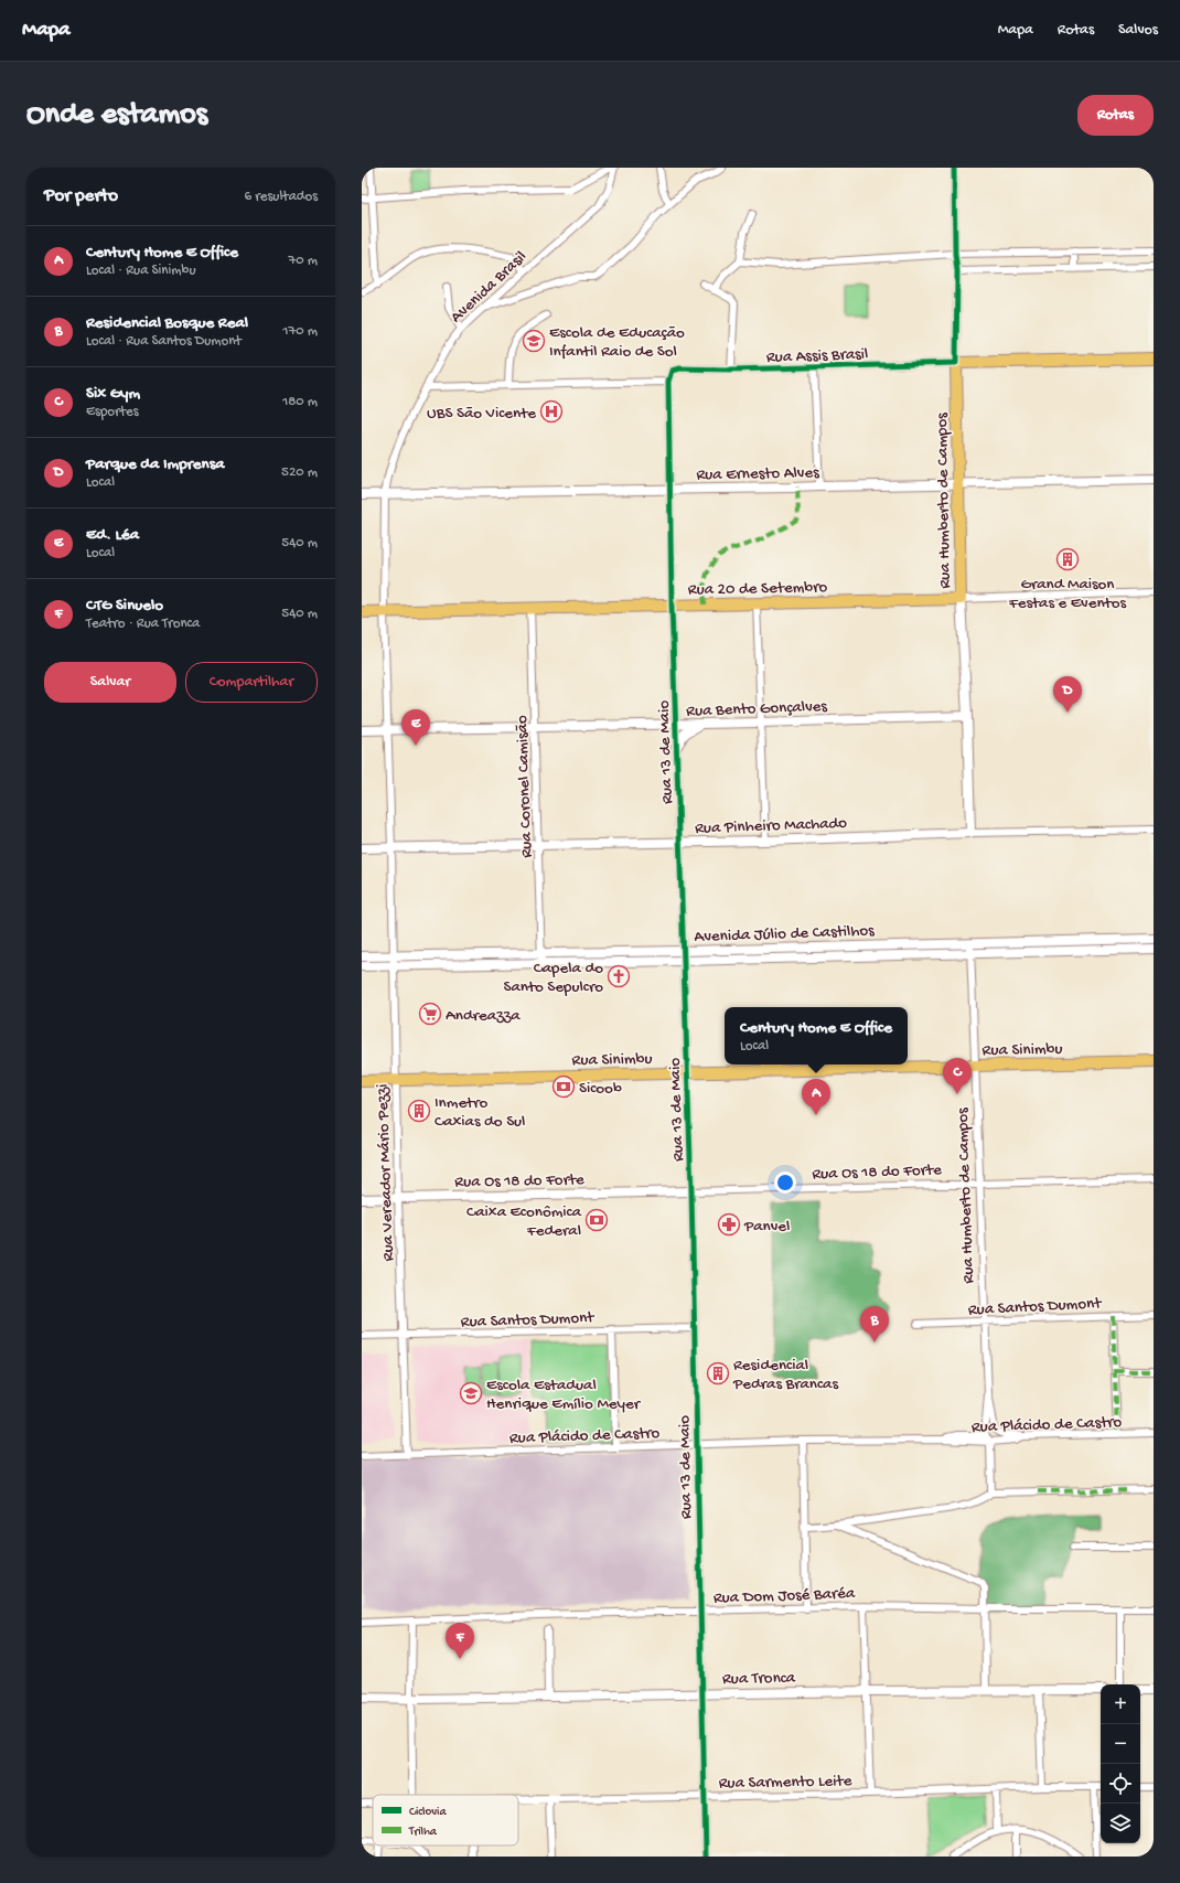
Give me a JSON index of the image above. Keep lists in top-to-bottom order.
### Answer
{
  "streets": {
    "main road": [
      "Rua Assis Brasil",
      "Rua Humberto de Campos",
      "Rua 20 de Setembro",
      "Rua Sinimbu"
    ],
    "street": [
      "Avenida Brasil",
      "Rua Ernesto Alves",
      "Rua Bento Gonçalves",
      "Rua 13 de Maio",
      "Rua Coronel Camisão",
      "Rua Pinheiro Machado",
      "Avenida Júlio de Castilhos",
      "Rua Os 18 do Forte",
      "Rua Vereador Mário Pezzi",
      "Rua Santos Dumont",
      "Rua Plácido de Castro",
      "Rua Dom José Baréa",
      "Rua Tronca",
      "Rua Sarmento Leite"
    ]
  },
  "crossings": [
    ["Avenida Brasil", "Rua Ernesto Alves"],
    ["Avenida Brasil", "Rua Vereador Mário Pezzi"],
    ["Rua Assis Brasil", "Rua Humberto de Campos"],
    ["Rua Assis Brasil", "Rua 13 de Maio"],
    ["Rua Ernesto Alves", "Rua Humberto de Campos"],
    ["Rua Ernesto Alves", "Rua 13 de Maio"],
    ["Rua Ernesto Alves", "Rua Vereador Mário Pezzi"],
    ["Rua Humberto de Campos", "Rua 20 de Setembro"],
    ["Rua Humberto de Campos", "Rua Bento Gonçalves"],
    ["Rua Humberto de Campos", "Rua Pinheiro Machado"],
    ["Rua Humberto de Campos", "Avenida Júlio de Castilhos"],
    ["Rua Humberto de Campos", "Rua Sinimbu"],
    ["Rua Humberto de Campos", "Rua Os 18 do Forte"],
    ["Rua Humberto de Campos", "Rua Santos Dumont"],
    ["Rua Humberto de Campos", "Rua Plácido de Castro"],
    ["Rua 20 de Setembro", "Rua 13 de Maio"],
    ["Rua 20 de Setembro", "Rua Coronel Camisão"],
    ["Rua 20 de Setembro", "Rua Vereador Mário Pezzi"],
    ["Rua Bento Gonçalves", "Rua 13 de Maio"],
    ["Rua Bento Gonçalves", "Rua Coronel Camisão"],
    ["Rua Bento Gonçalves", "Rua Vereador Mário Pezzi"],
    ["Rua 13 de Maio", "Rua Pinheiro Machado"],
    ["Rua 13 de Maio", "Avenida Júlio de Castilhos"],
    ["Rua 13 de Maio", "Rua Sinimbu"],
    ["Rua 13 de Maio", "Rua Os 18 do Forte"],
    ["Rua 13 de Maio", "Rua Santos Dumont"],
    ["Rua 13 de Maio", "Rua Plácido de Castro"],
    ["Rua 13 de Maio", "Rua Dom José Baréa"],
    ["Rua 13 de Maio", "Rua Tronca"],
    ["Rua 13 de Maio", "Rua Sarmento Leite"],
    ["Rua Coronel Camisão", "Rua Pinheiro Machado"],
    ["Rua Coronel Camisão", "Avenida Júlio de Castilhos"],
    ["Rua Pinheiro Machado", "Rua Vereador Mário Pezzi"],
    ["Avenida Júlio de Castilhos", "Rua Vereador Mário Pezzi"],
    ["Rua Sinimbu", "Rua Vereador Mário Pezzi"],
    ["Rua Os 18 do Forte", "Rua Vereador Mário Pezzi"],
    ["Rua Vereador Mário Pezzi", "Rua Santos Dumont"],
    ["Rua Vereador Mário Pezzi", "Rua Plácido de Castro"]
  ],
  "places": {
    "school or university": ["Escola de Educação Infantil Raio de Sol", "Escola Estadual Henrique Emílio Meyer"],
    "hospital": ["UBS São Vicente"],
    "building": ["Grand Maison Festas e Eventos", "Inmetro Caxias do Sul", "Residencial Pedras Brancas"],
    "church": ["Capela do Santo Sepulcro"],
    "supermarket": ["Andreazza"],
    "bank": ["Sicoob", "Caixa Econômica Federal"],
    "pharmacy": ["Panvel"]
  },
  "legend": ["Ciclovia", "Trilha"],
  "page": {
    "header": "Mapa",
    "nav": ["Mapa", "Rotas", "Salvos"],
    "buttons": [
      "Rotas",
      ["Salvar", "Compartilhar"]
    ],
    "title": "Onde estamos",
    "heading": ["Por perto", "6 resultados"],
    "list": [
      {
        "mark": "A",
        "name": "Century Home E Office",
        "note": "Local · Rua Sinimbu",
        "value": "70 m"
      },
      {
        "mark": "B",
        "name": "Residencial Bosque Real",
        "note": "Local · Rua Santos Dumont",
        "value": "170 m"
      },
      {
        "mark": "C",
        "name": "Six Gym",
        "note": "Esportes",
        "value": "180 m"
      },
      {
        "mark": "D",
        "name": "Parque da Imprensa",
        "note": "Local",
        "value": "520 m"
      },
      {
        "mark": "E",
        "name": "Ed. Léa",
        "note": "Local",
        "value": "540 m"
      },
      {
        "mark": "F",
        "name": "CTG Sinuelo",
        "note": "Teatro · Rua Tronca",
        "value": "540 m"
      }
    ],
    "pins": [
      "D",
      "E",
      "C",
      "A",
      "B",
      "F"
    ],
    "popup": ["Century Home E Office", "Local"],
    "map_buttons": ["+", "−"]
  }
}
